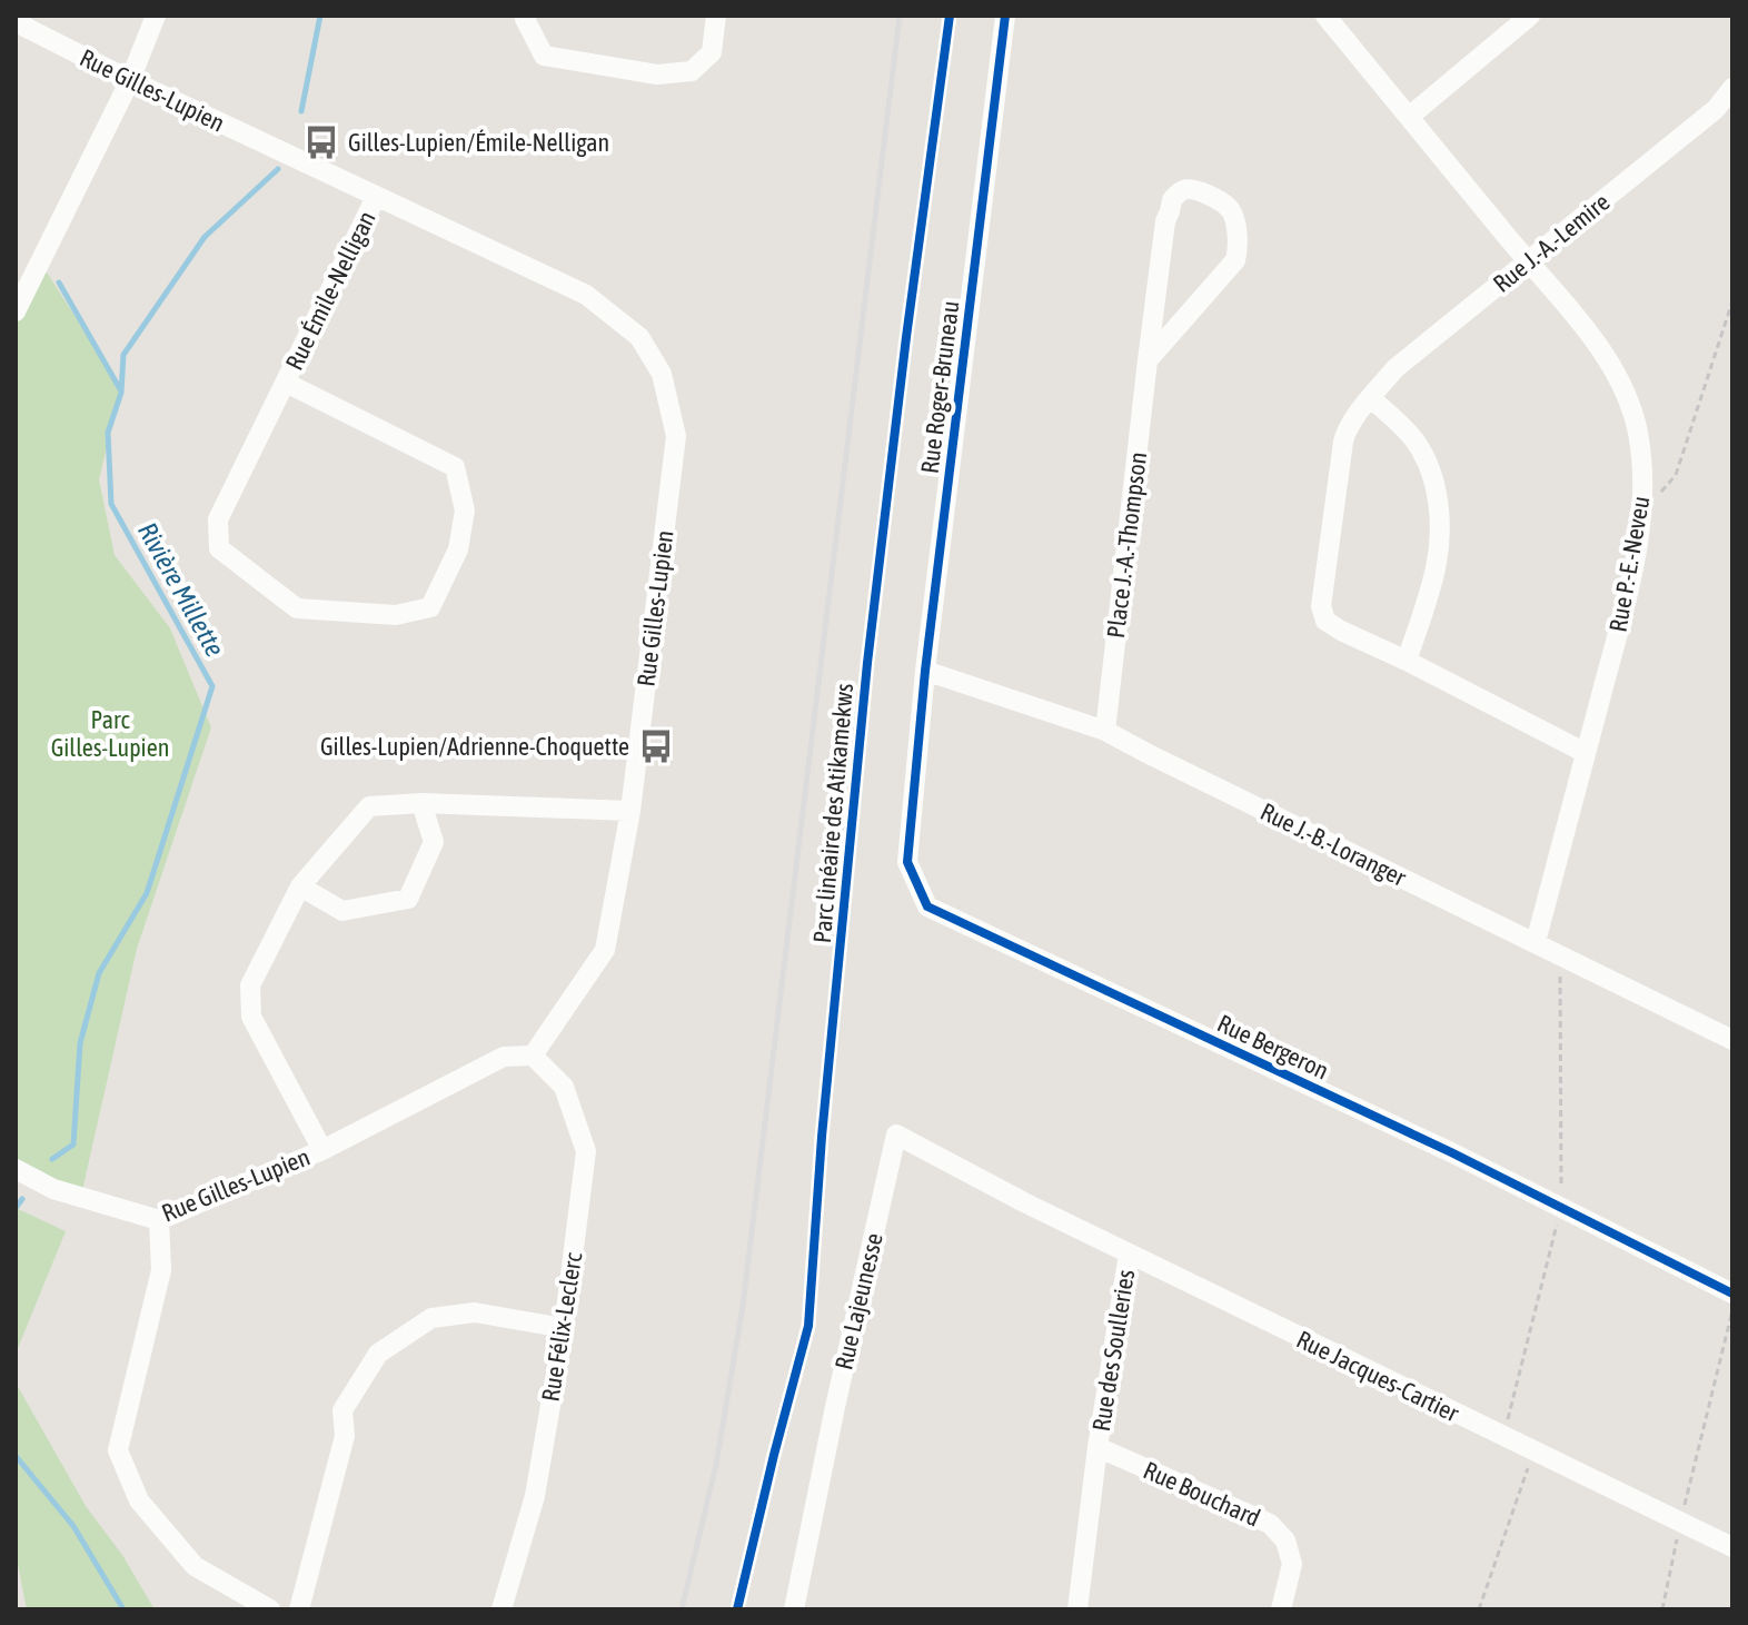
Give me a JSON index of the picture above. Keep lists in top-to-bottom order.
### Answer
{
  "streets": {
    "street": [
      "Rue Gilles-Lupien",
      "Rue J.-A.-Lemire",
      "Rue Émile-Nelligan",
      "Rue Roger-Bruneau",
      "Place J.-A.-Thompson",
      "Rue P.-E.-Neveu",
      "Rue J.-B.-Loranger",
      "Rue Bergeron",
      "Rue Lajeunesse",
      "Rue Félix-Leclerc",
      "Rue des Soulleries",
      "Rue Jacques-Cartier",
      "Rue Bouchard"
    ],
    "cycle path": ["Parc linéaire des Atikamekws"]
  },
  "crossings": [
    ["Rue Gilles-Lupien", "Rue Émile-Nelligan"],
    ["Rue Gilles-Lupien", "Rue Félix-Leclerc"],
    ["Rue J.-A.-Lemire", "Rue P.-E.-Neveu"],
    ["Rue Roger-Bruneau", "Rue J.-B.-Loranger"],
    ["Rue Roger-Bruneau", "Rue Bergeron"],
    ["Place J.-A.-Thompson", "Rue J.-B.-Loranger"],
    ["Rue P.-E.-Neveu", "Rue J.-B.-Loranger"],
    ["Rue Lajeunesse", "Rue Jacques-Cartier"],
    ["Rue des Soulleries", "Rue Jacques-Cartier"],
    ["Rue des Soulleries", "Rue Bouchard"]
  ],
  "water": ["Rivière Millette"],
  "parks": ["Parc Gilles-Lupien"],
  "places": {
    "bus stop": ["Gilles-Lupien/Émile-Nelligan", "Gilles-Lupien/Adrienne-Choquette"]
  }
}
